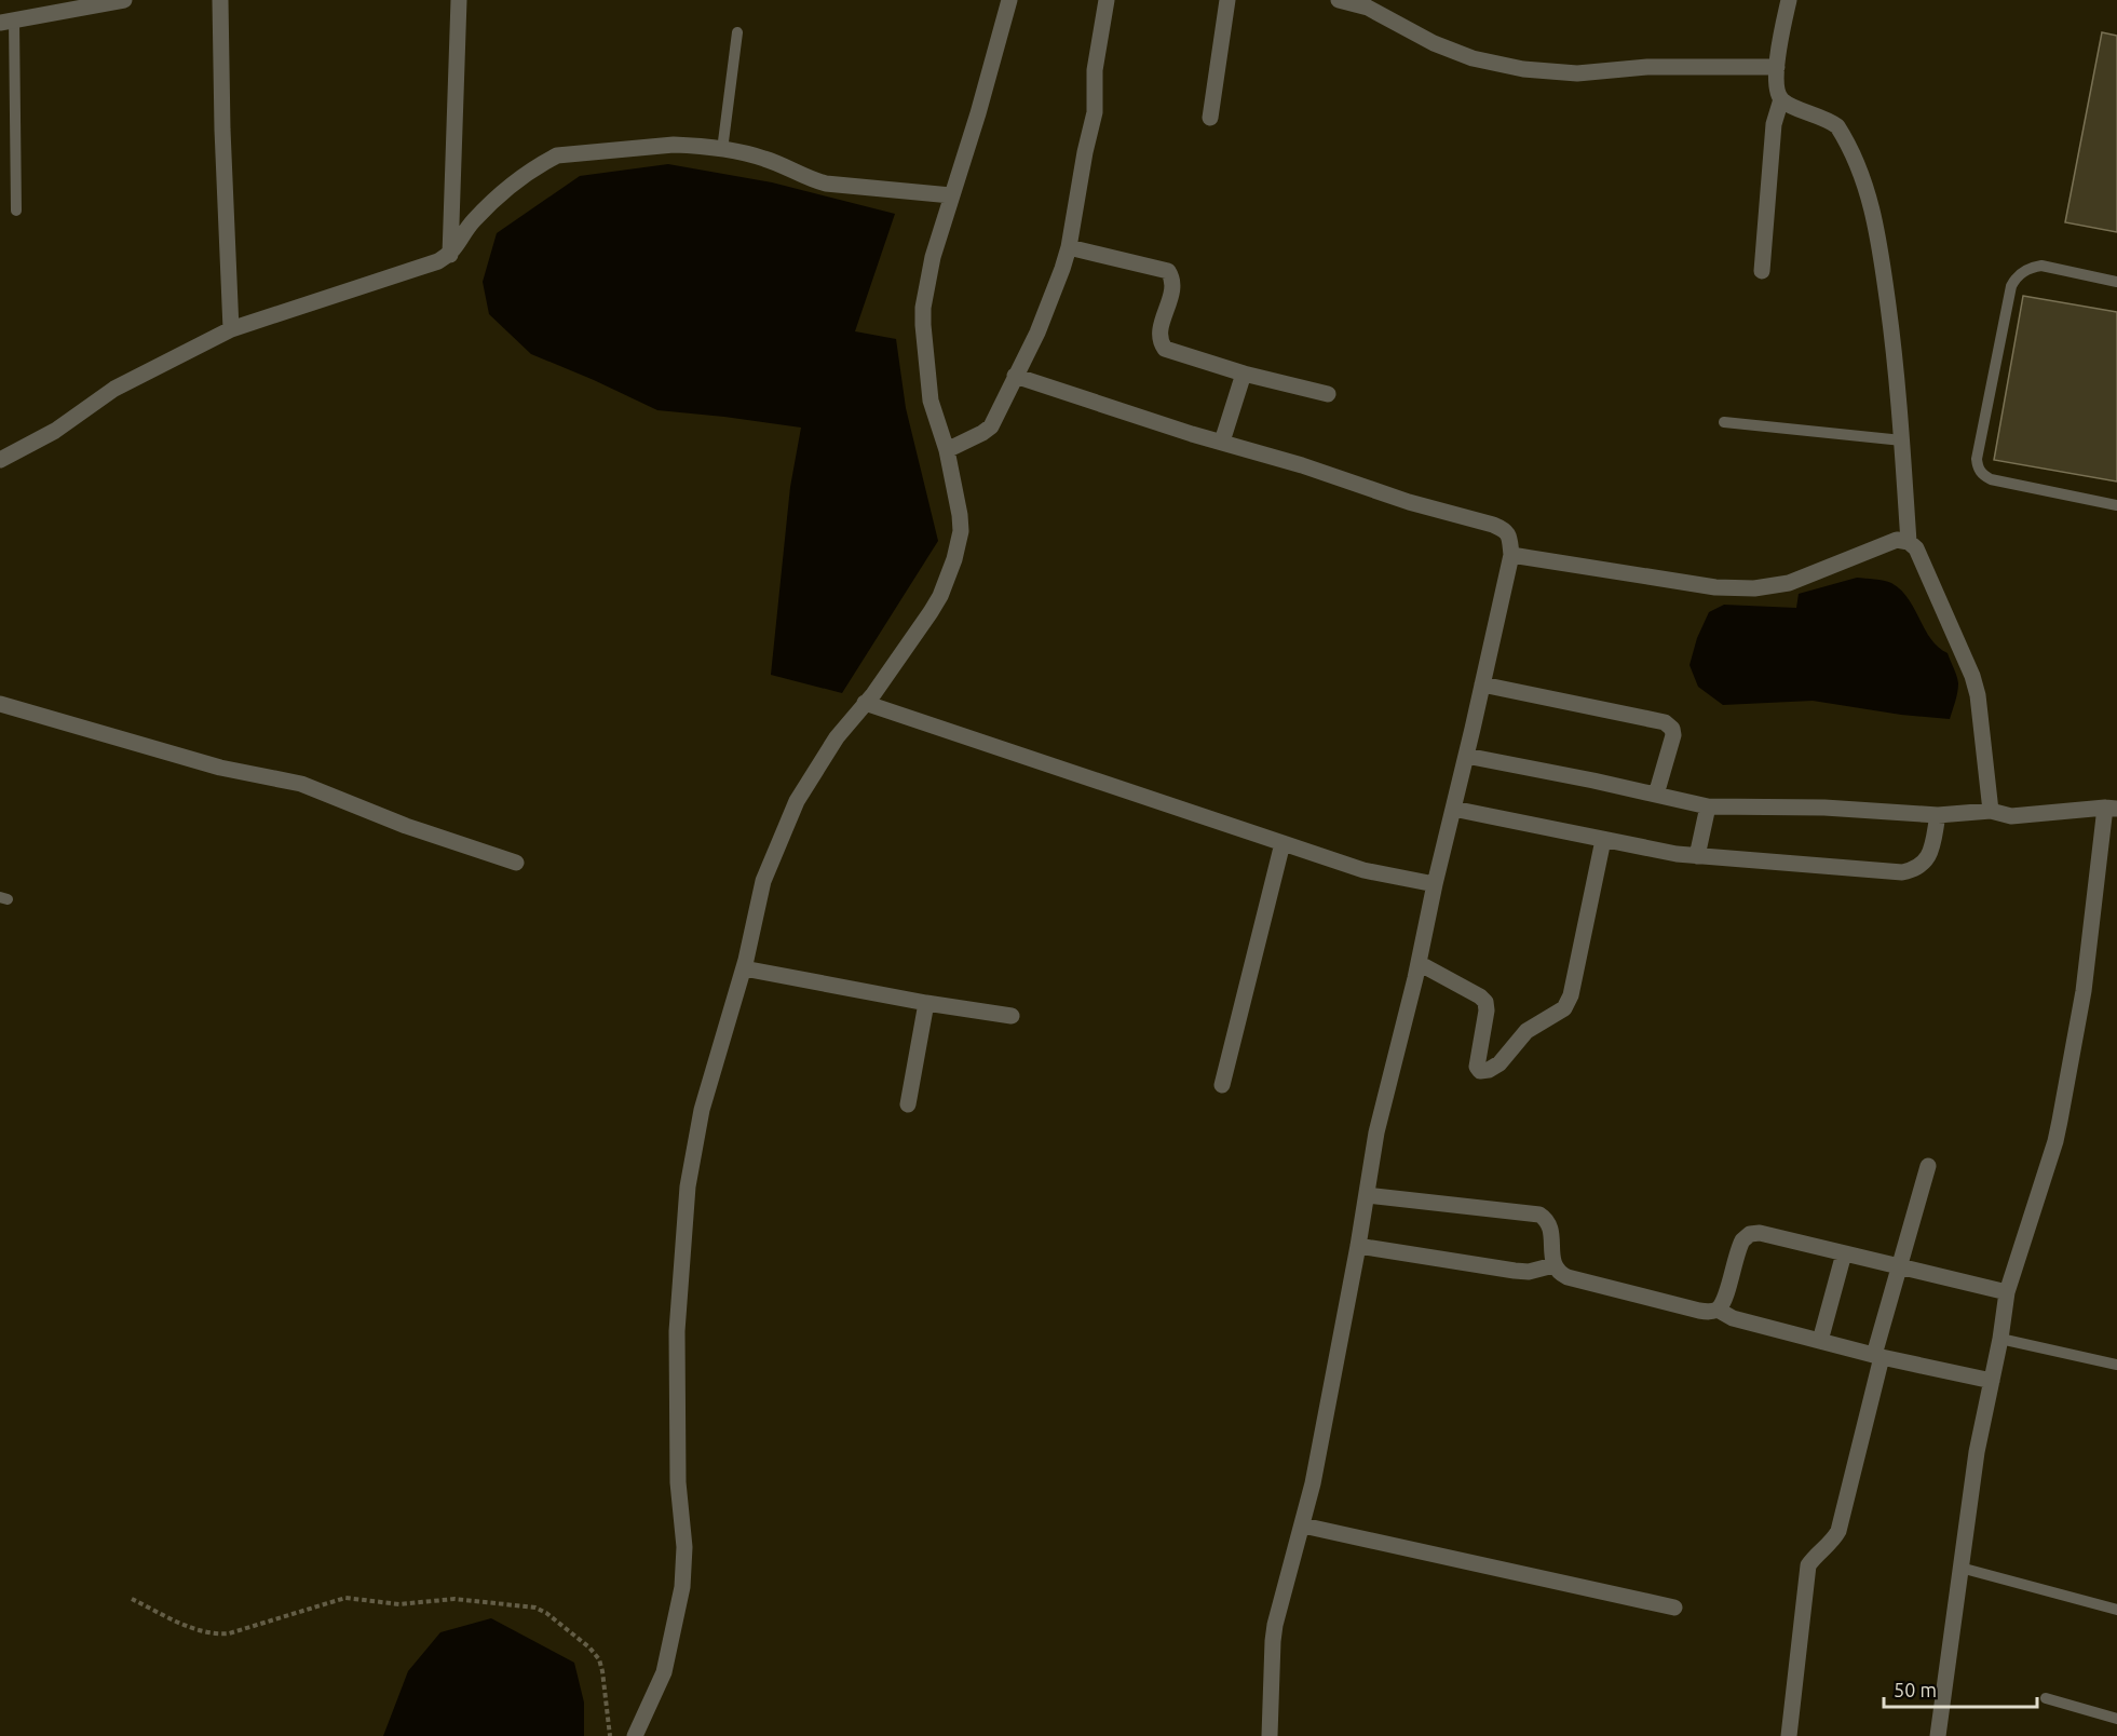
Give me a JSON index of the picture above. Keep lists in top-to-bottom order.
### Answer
{
  "scale_bar": "50 m"
}
